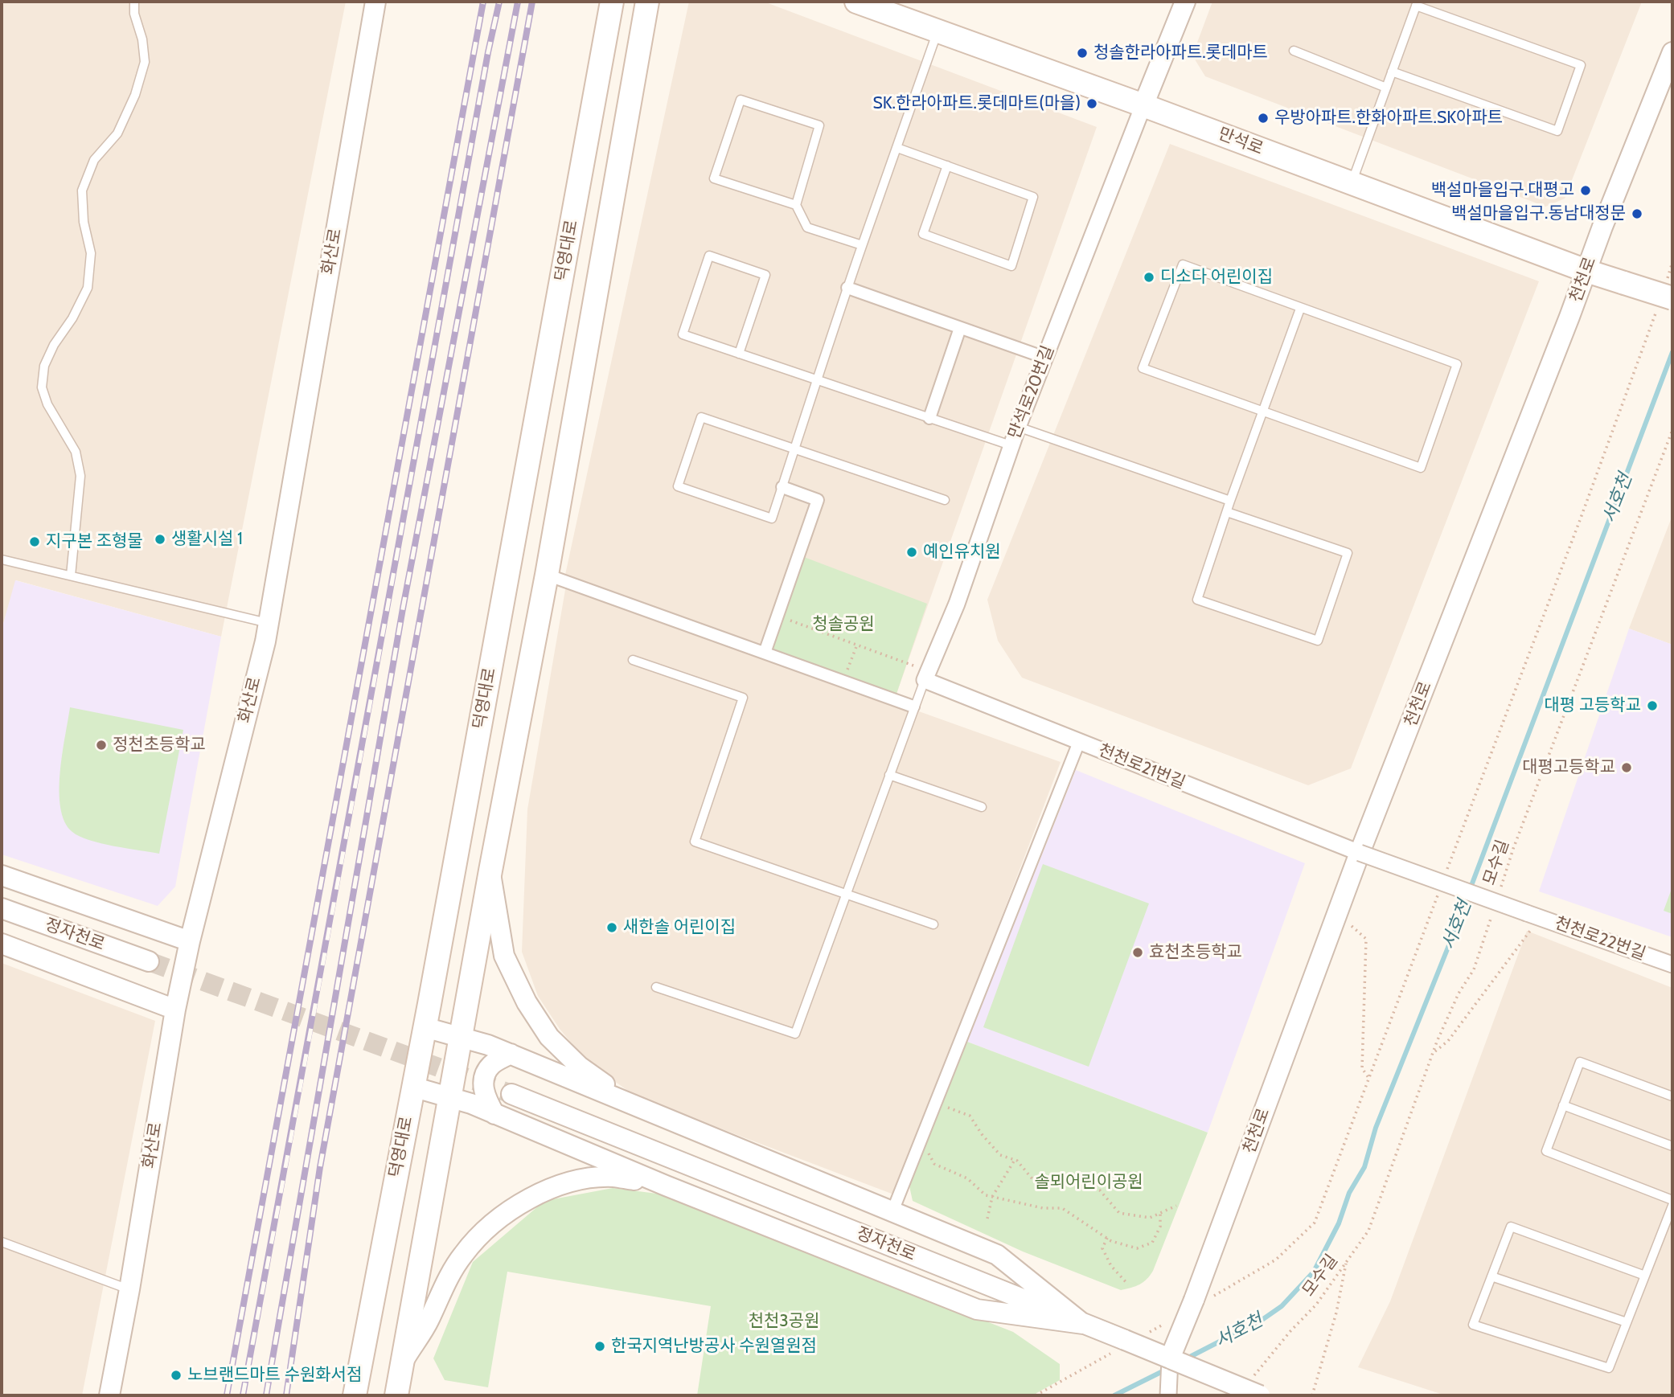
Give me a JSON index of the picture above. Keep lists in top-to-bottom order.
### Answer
{
  "streets": {
    "main road": ["만석로", "덕영대로"],
    "street": [
      "화산로",
      "천천로",
      "만석로20번길",
      "천천로21번길",
      "정자천로",
      "천천로22번길"
    ],
    "path": ["모수길"]
  },
  "crossings": [
    ["만석로", "천천로"],
    ["만석로", "만석로20번길"],
    ["천천로", "천천로21번길"],
    ["천천로", "정자천로"],
    ["만석로20번길", "천천로21번길"],
    ["천천로21번길", "천천로22번길"],
    ["모수길", "정자천로"]
  ],
  "water": ["서호천"],
  "parks": ["청솔공원", "솔뫼어린이공원", "천천3공원"],
  "places": [
    "청솔한라아파트.롯데마트",
    "SK.한라아파트.롯데마트(마을)",
    "우방아파트.한화아파트.SK아파트",
    "백설마을입구.대평고",
    "백설마을입구.동남대정문",
    "디소다 어린이집",
    "생활시설 1",
    "지구본 조형물",
    "예인유치원",
    "대평 고등학교",
    "정천초등학교",
    "대평고등학교",
    "새한솔 어린이집",
    "효천초등학교",
    "한국지역난방공사 수원열원점",
    "노브랜드마트 수원화서점"
  ]
}
